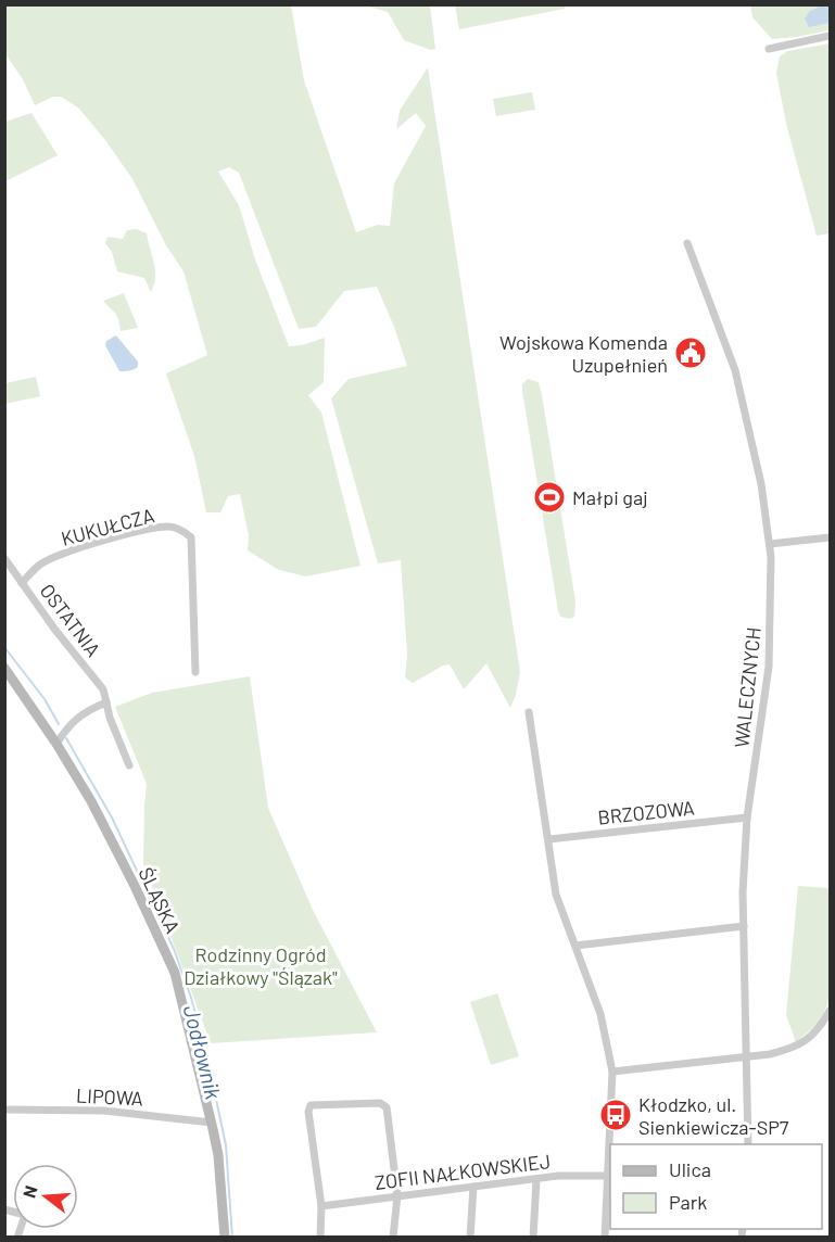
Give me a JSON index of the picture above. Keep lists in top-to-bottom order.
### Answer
{
  "streets": {
    "street": [
      "KUKUŁCZA",
      "OSTATNIA",
      "WALECZNYCH",
      "BRZOZOWA",
      "ŚLĄSKA",
      "LIPOWA",
      "ZOFII NAŁKOWSKIEJ"
    ]
  },
  "crossings": [
    ["KUKUŁCZA", "OSTATNIA"],
    ["WALECZNYCH", "BRZOZOWA"],
    ["ŚLĄSKA", "LIPOWA"]
  ],
  "water": ["Jodłownik"],
  "parks": ["Rodzinny Ogród Działkowy \"Ślązak\""],
  "places": {
    "public building": ["Wojskowa Komenda Uzupełnień"],
    "sports": ["Małpi gaj"],
    "bus stop": ["Kłodzko, ul. Sienkiewicza-SP7"]
  },
  "legend": ["Ulica", "Park"],
  "north": "left"
}
